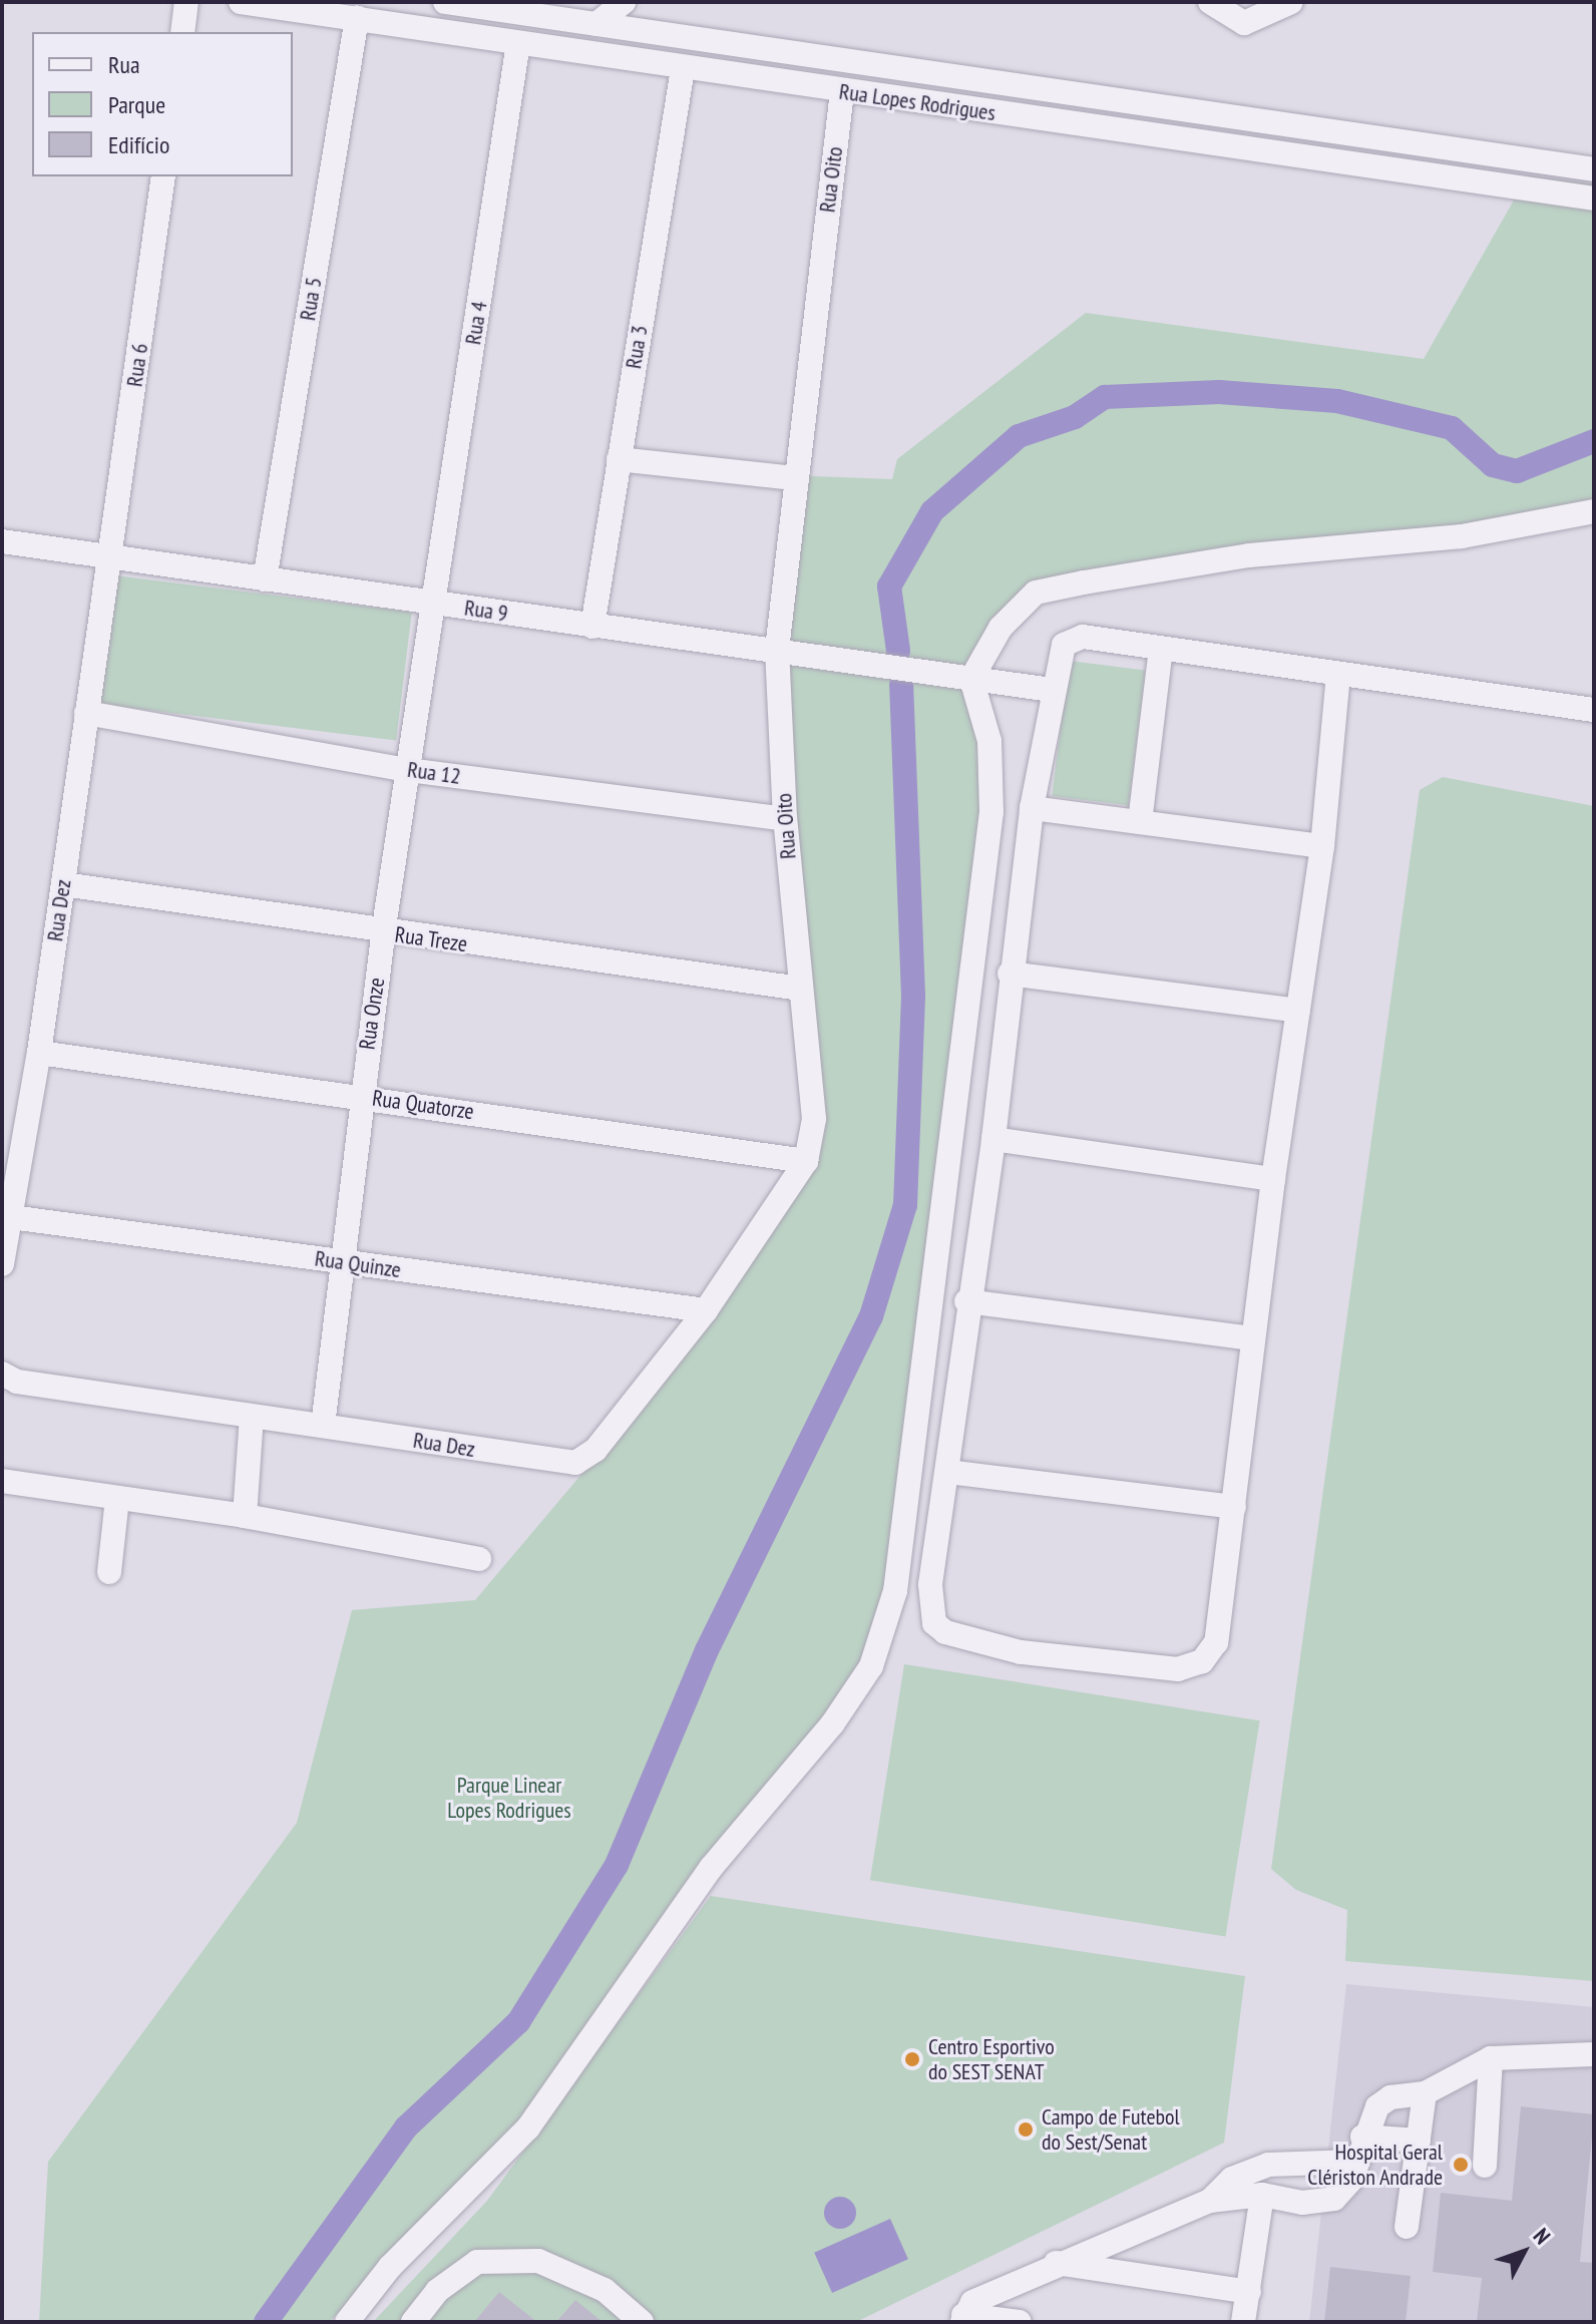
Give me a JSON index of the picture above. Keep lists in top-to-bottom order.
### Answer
{
  "streets": {
    "street": [
      "Rua Lopes Rodrigues",
      "Rua Oito",
      "Rua 5",
      "Rua 4",
      "Rua 3",
      "Rua 6",
      "Rua 9",
      "Rua 12",
      "Rua Dez",
      "Rua Treze",
      "Rua Onze",
      "Rua Quatorze",
      "Rua Quinze"
    ]
  },
  "crossings": [
    ["Rua Lopes Rodrigues", "Rua Oito"],
    ["Rua Lopes Rodrigues", "Rua 5"],
    ["Rua Lopes Rodrigues", "Rua 4"],
    ["Rua Lopes Rodrigues", "Rua 3"],
    ["Rua Oito", "Rua 9"],
    ["Rua Oito", "Rua 12"],
    ["Rua Oito", "Rua Dez"],
    ["Rua Oito", "Rua Treze"],
    ["Rua Oito", "Rua Quatorze"],
    ["Rua Oito", "Rua Quinze"],
    ["Rua 5", "Rua 9"],
    ["Rua 4", "Rua 9"],
    ["Rua 4", "Rua Onze"],
    ["Rua 3", "Rua 9"],
    ["Rua 6", "Rua 9"],
    ["Rua 6", "Rua Dez"],
    ["Rua 9", "Rua Dez"],
    ["Rua 9", "Rua Onze"],
    ["Rua 12", "Rua Dez"],
    ["Rua 12", "Rua Onze"],
    ["Rua Dez", "Rua Treze"],
    ["Rua Dez", "Rua Onze"],
    ["Rua Dez", "Rua Quatorze"],
    ["Rua Dez", "Rua Quinze"],
    ["Rua Treze", "Rua Onze"],
    ["Rua Onze", "Rua Quatorze"],
    ["Rua Onze", "Rua Quinze"]
  ],
  "parks": ["Parque Linear Lopes Rodrigues"],
  "places": ["Centro Esportivo do SEST SENAT", "Campo de Futebol do Sest/Senat", "Hospital Geral Clériston Andrade"],
  "legend": ["Rua", "Parque", "Edifício"],
  "north": "top right"
}
